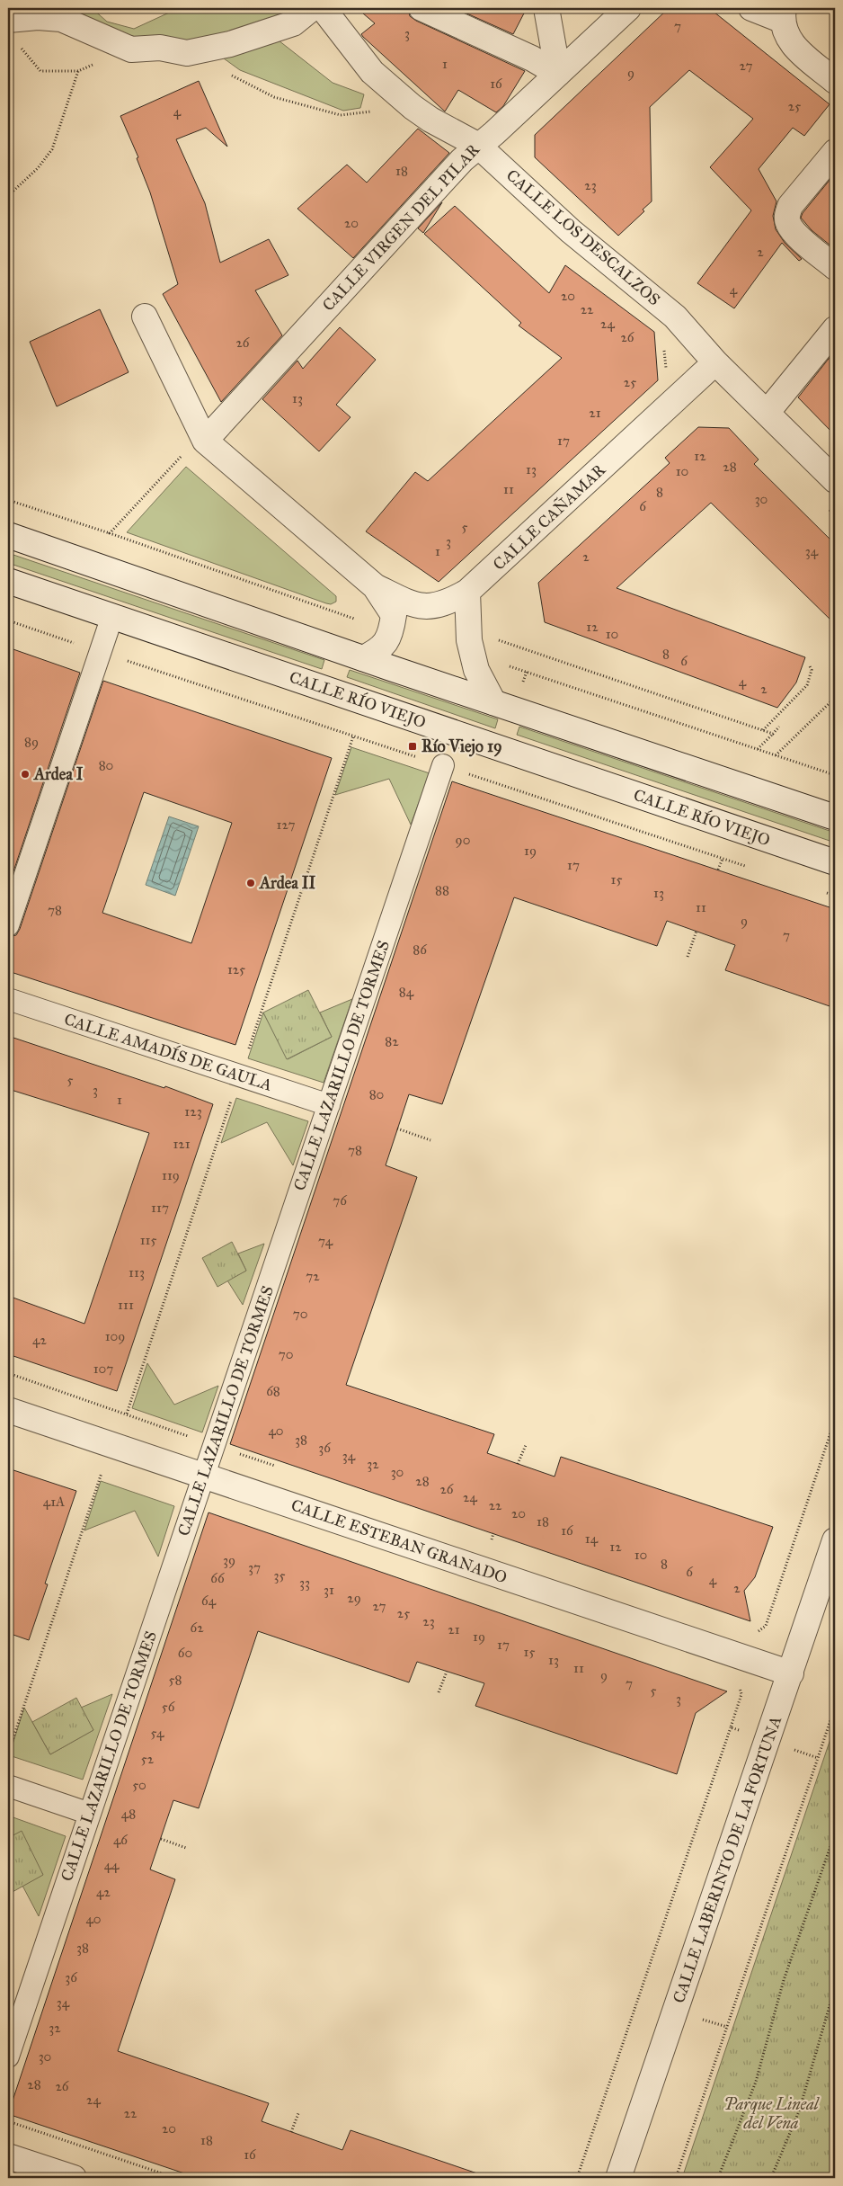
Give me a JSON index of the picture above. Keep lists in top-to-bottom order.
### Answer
{
  "streets": {
    "street": [
      "CALLE VIRGEN DEL PILAR",
      "CALLE LOS DESCALZOS",
      "CALLE CAÑAMAR",
      "CALLE RÍO VIEJO",
      "CALLE AMADÍS DE GAULA",
      "CALLE LAZARILLO DE TORMES",
      "CALLE ESTEBAN GRANADO",
      "CALLE LABERINTO DE LA FORTUNA"
    ]
  },
  "crossings": [
    ["CALLE VIRGEN DEL PILAR", "CALLE LOS DESCALZOS"],
    ["CALLE LOS DESCALZOS", "CALLE CAÑAMAR"],
    ["CALLE AMADÍS DE GAULA", "CALLE LAZARILLO DE TORMES"],
    ["CALLE LAZARILLO DE TORMES", "CALLE ESTEBAN GRANADO"],
    ["CALLE ESTEBAN GRANADO", "CALLE LABERINTO DE LA FORTUNA"]
  ],
  "parks": ["Parque Lineal del Vena"],
  "places": {
    "transit": ["Río Viejo 19"],
    "other": ["Ardea I", "Ardea II"]
  },
  "house_numbers": [
    "7",
    "3",
    "1",
    "27",
    "9",
    "16",
    "25",
    "4",
    "18",
    "23",
    "20",
    "2",
    "4",
    "20",
    "22",
    "24",
    "26",
    "26",
    "25",
    "13",
    "21",
    "17",
    "12",
    "28",
    "13",
    "10",
    "11",
    "8",
    "30",
    "6",
    "5",
    "3",
    "1",
    "34",
    "2",
    "12",
    "10",
    "8",
    "6",
    "4",
    "2",
    "89",
    "80",
    "127",
    "90",
    "19",
    "17",
    "15",
    "88",
    "13",
    "11",
    "78",
    "9",
    "7",
    "86",
    "125",
    "84",
    "82",
    "5",
    "3",
    "80",
    "1",
    "123",
    "121",
    "78",
    "119",
    "76",
    "117",
    "115",
    "74",
    "113",
    "72",
    "111",
    "70",
    "109",
    "42",
    "70",
    "107",
    "68",
    "40",
    "38",
    "36",
    "34",
    "32",
    "30",
    "28",
    "26",
    "24",
    "41A",
    "22",
    "20",
    "18",
    "16",
    "14",
    "12",
    "10",
    "39",
    "8",
    "37",
    "6",
    "35",
    "66",
    "4",
    "33",
    "2",
    "31",
    "29",
    "64",
    "27",
    "25",
    "23",
    "62",
    "21",
    "19",
    "17",
    "15",
    "60",
    "13",
    "11",
    "9",
    "58",
    "7",
    "5",
    "3",
    "56",
    "54",
    "52",
    "50",
    "48",
    "46",
    "44",
    "42",
    "40",
    "38",
    "36",
    "34",
    "32",
    "30",
    "28",
    "26",
    "24",
    "22",
    "20",
    "18",
    "16"
  ]
}
